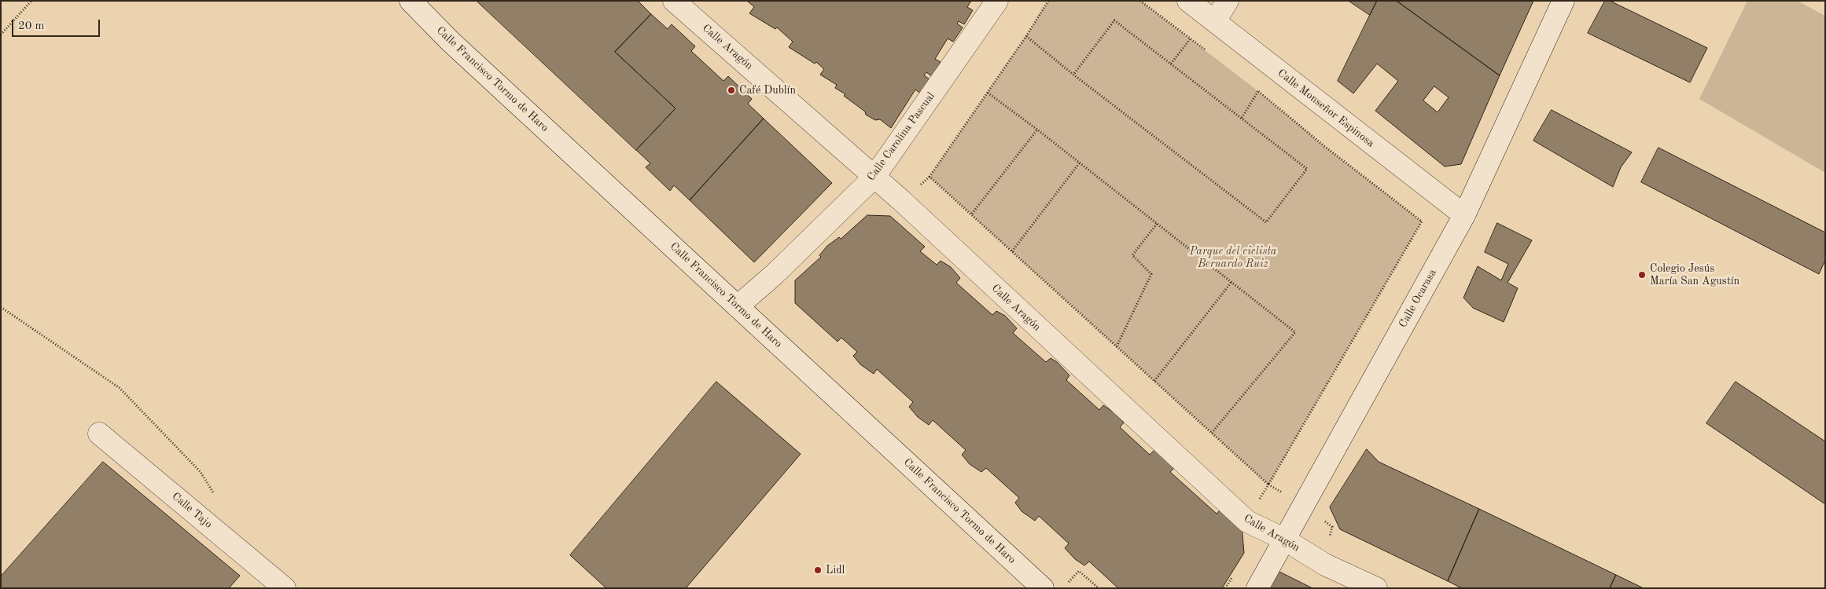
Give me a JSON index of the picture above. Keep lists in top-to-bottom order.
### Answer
{
  "streets": {
    "street": [
      "Calle Aragón",
      "Calle Francisco Tormo de Haro",
      "Calle Monseñor Espinosa",
      "Calle Carolina Pascual",
      "Calle Ocarasa",
      "Calle Tajo"
    ]
  },
  "crossings": [
    ["Calle Aragón", "Calle Carolina Pascual"],
    ["Calle Aragón", "Calle Ocarasa"],
    ["Calle Francisco Tormo de Haro", "Calle Carolina Pascual"],
    ["Calle Monseñor Espinosa", "Calle Ocarasa"]
  ],
  "parks": ["Parque del ciclista Bernardo Ruiz"],
  "places": ["Café Dublín", "Colegio Jesús María San Agustín", "Lidl"],
  "scale_bar": "20 m"
}
